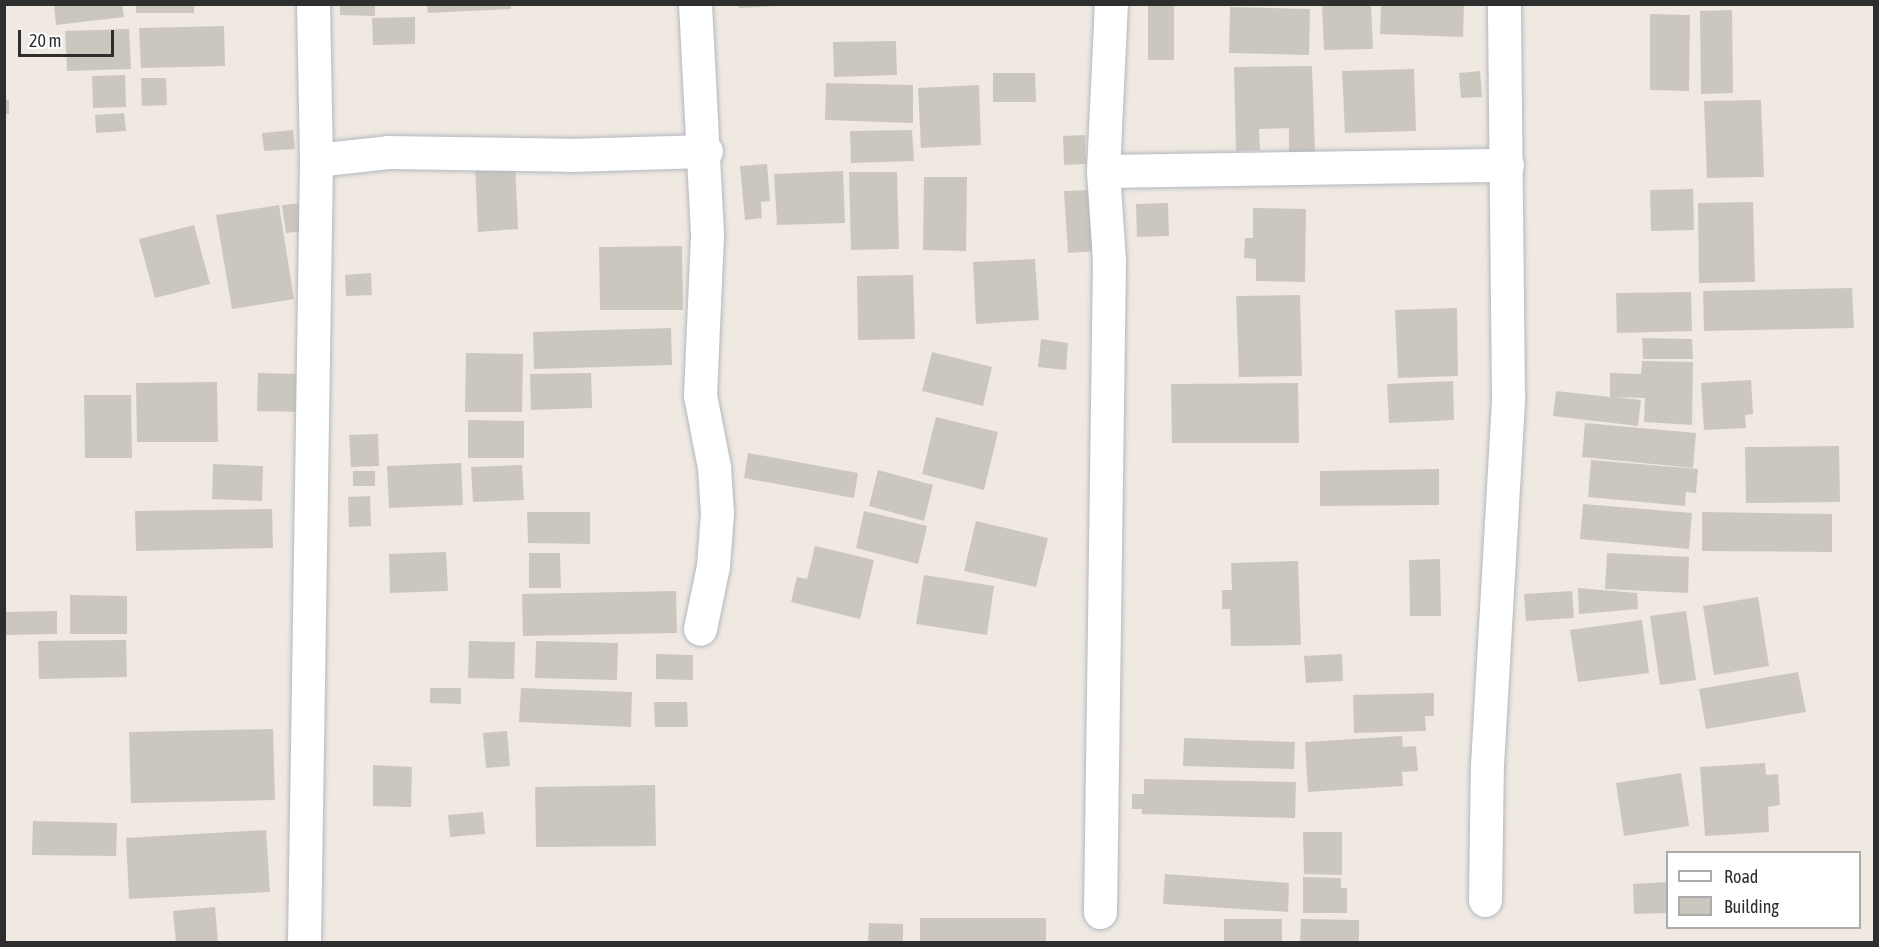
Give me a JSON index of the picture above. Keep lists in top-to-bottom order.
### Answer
{
  "legend": ["Road", "Building"],
  "scale_bar": "20 m"
}
